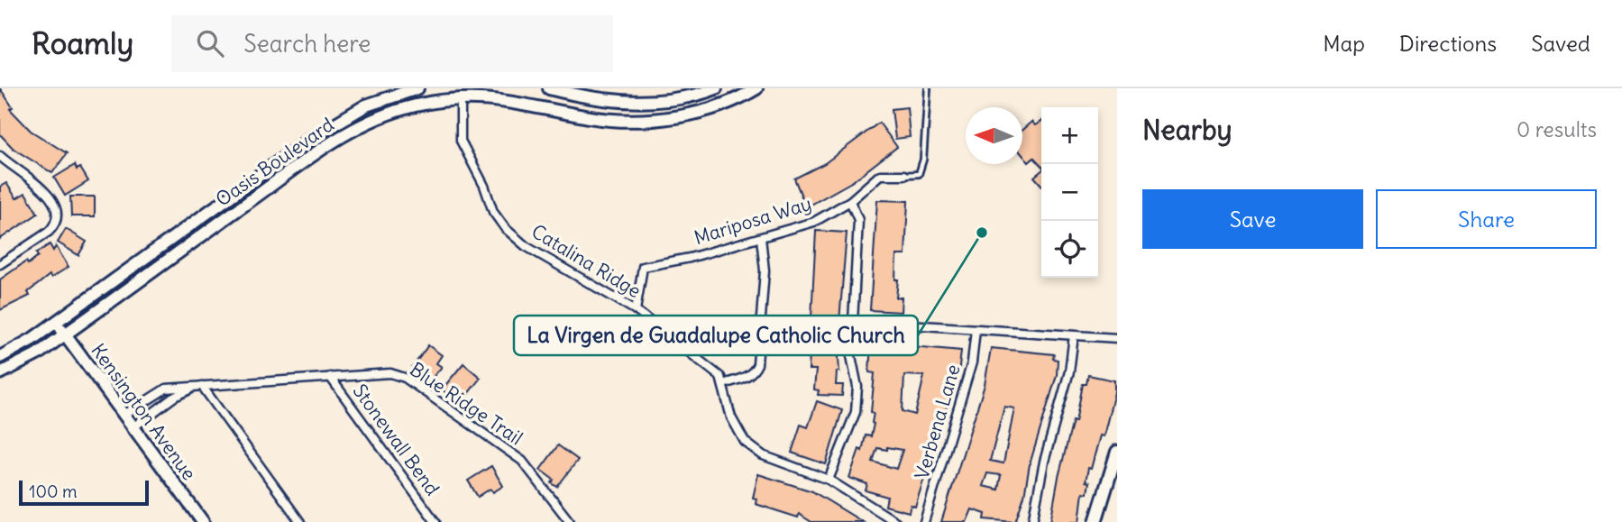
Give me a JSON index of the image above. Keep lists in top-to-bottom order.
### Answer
{
  "streets": {
    "street": [
      "Oasis Boulevard",
      "Mariposa Way",
      "Catalina Ridge",
      "Blue Ridge Trail",
      "Kensington Avenue",
      "Verbena Lane",
      "Stonewall Bend"
    ]
  },
  "crossings": [
    ["Oasis Boulevard", "Catalina Ridge"],
    ["Oasis Boulevard", "Kensington Avenue"],
    ["Mariposa Way", "Catalina Ridge"],
    ["Blue Ridge Trail", "Kensington Avenue"],
    ["Blue Ridge Trail", "Stonewall Bend"]
  ],
  "places": ["La Virgen de Guadalupe Catholic Church"],
  "scale_bar": "100 m",
  "north": "left",
  "page": {
    "header": "Roamly",
    "search": "Search here",
    "nav": ["Map", "Directions", "Saved"],
    "heading": ["Nearby", "0 results"],
    "map_buttons": ["+", "−"],
    "buttons": ["Save", "Share"],
    "scale": "100 m"
  }
}
